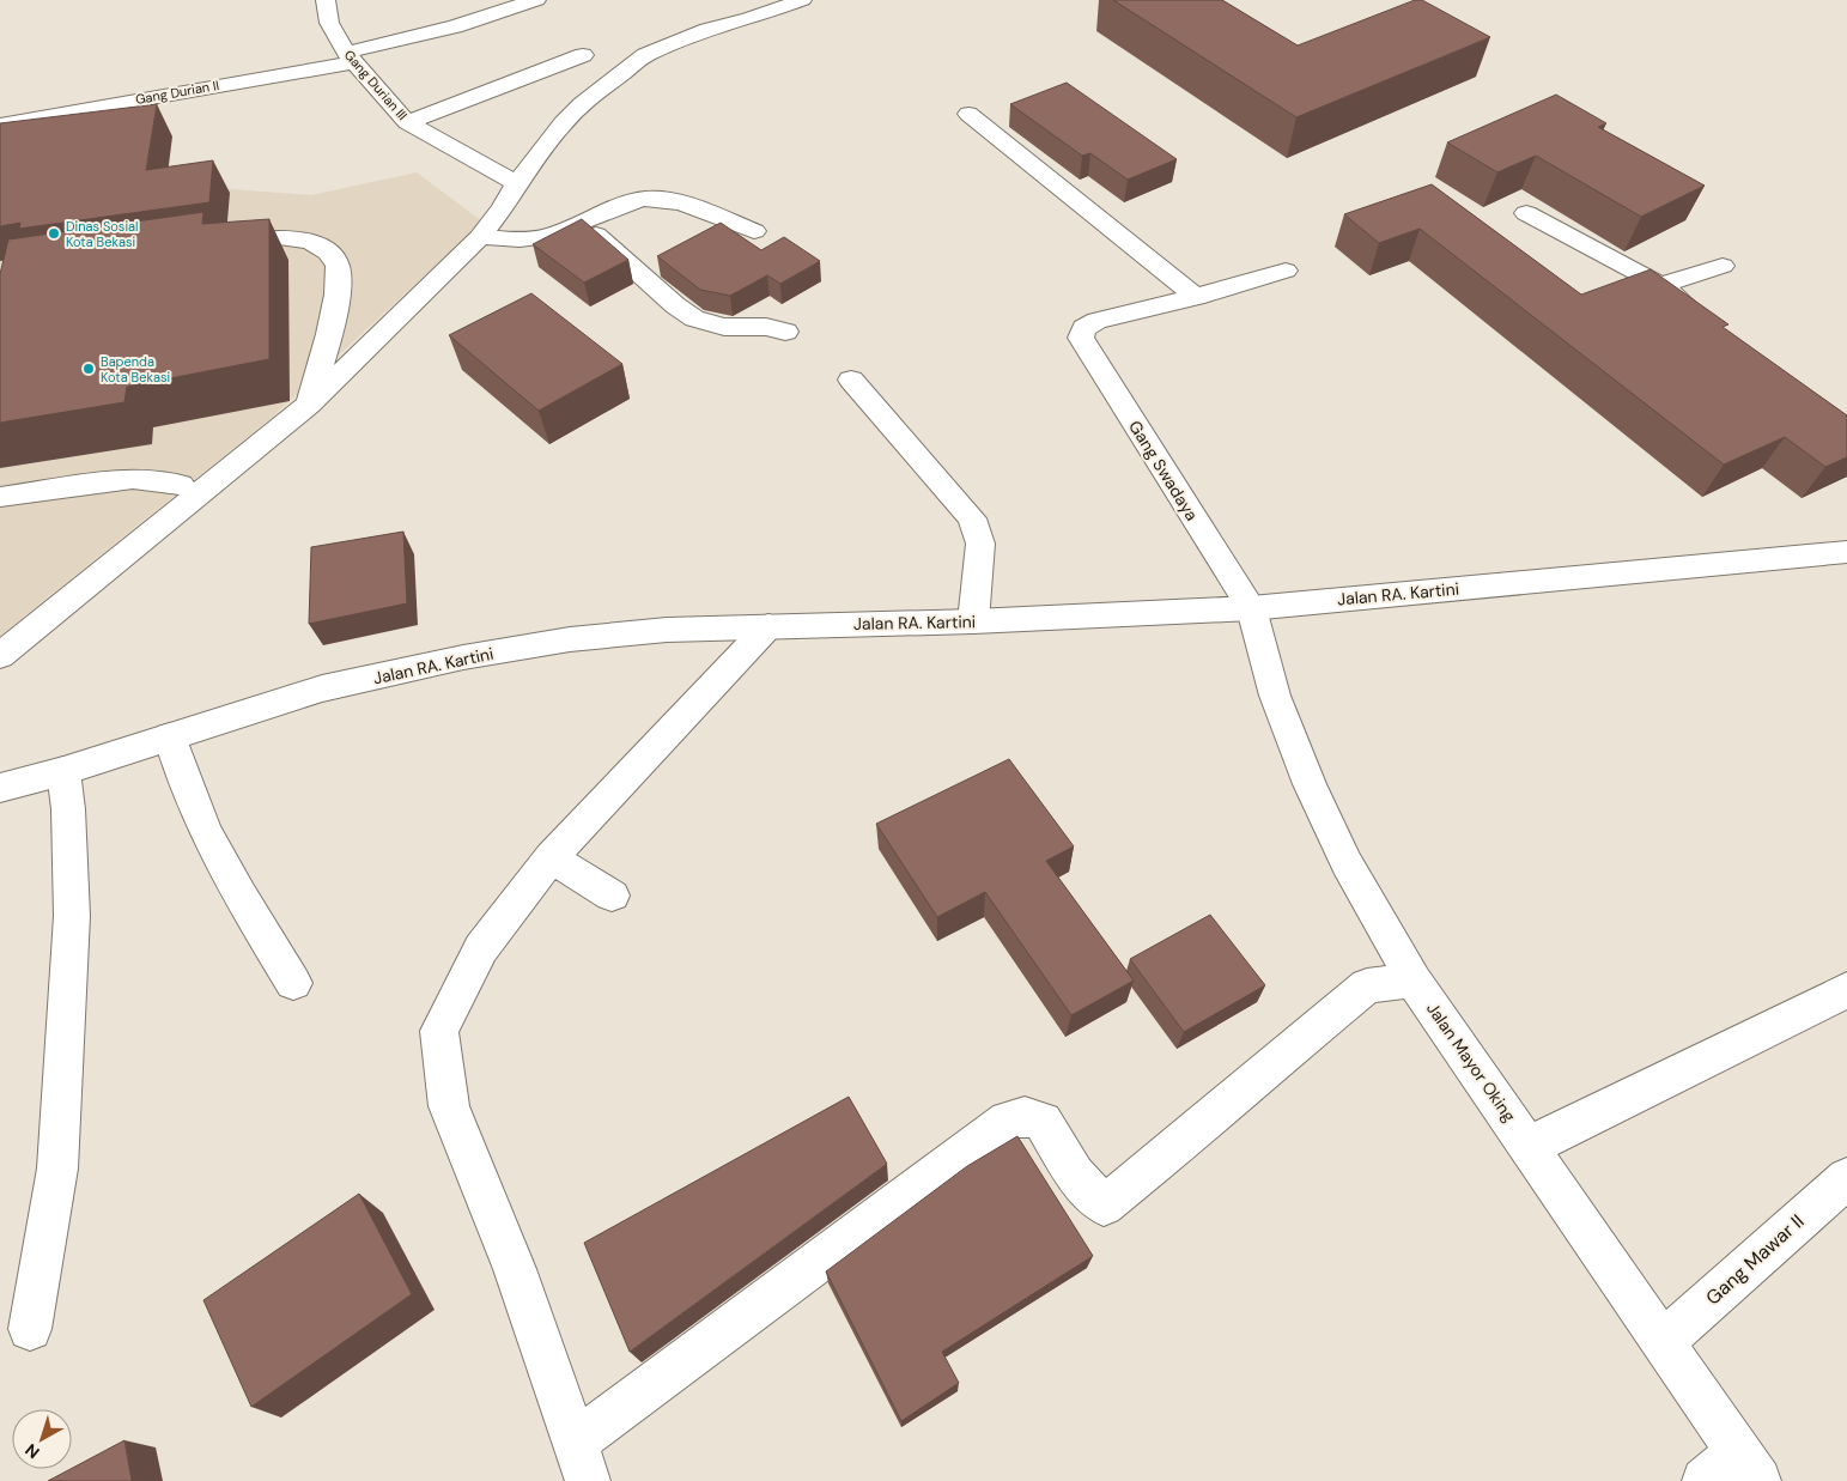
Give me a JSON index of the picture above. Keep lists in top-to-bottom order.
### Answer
{
  "streets": {
    "street": [
      "Gang Durian III",
      "Gang Durian II",
      "Gang Swadaya",
      "Jalan RA. Kartini",
      "Jalan Mayor Oking",
      "Gang Mawar II"
    ]
  },
  "crossings": [
    ["Gang Durian III", "Gang Durian II"],
    ["Gang Swadaya", "Jalan RA. Kartini"],
    ["Gang Swadaya", "Jalan Mayor Oking"],
    ["Jalan RA. Kartini", "Jalan Mayor Oking"],
    ["Jalan Mayor Oking", "Gang Mawar II"]
  ],
  "places": ["Dinas Sosial Kota Bekasi", "Bapenda Kota Bekasi"],
  "north": "bottom left"
}
